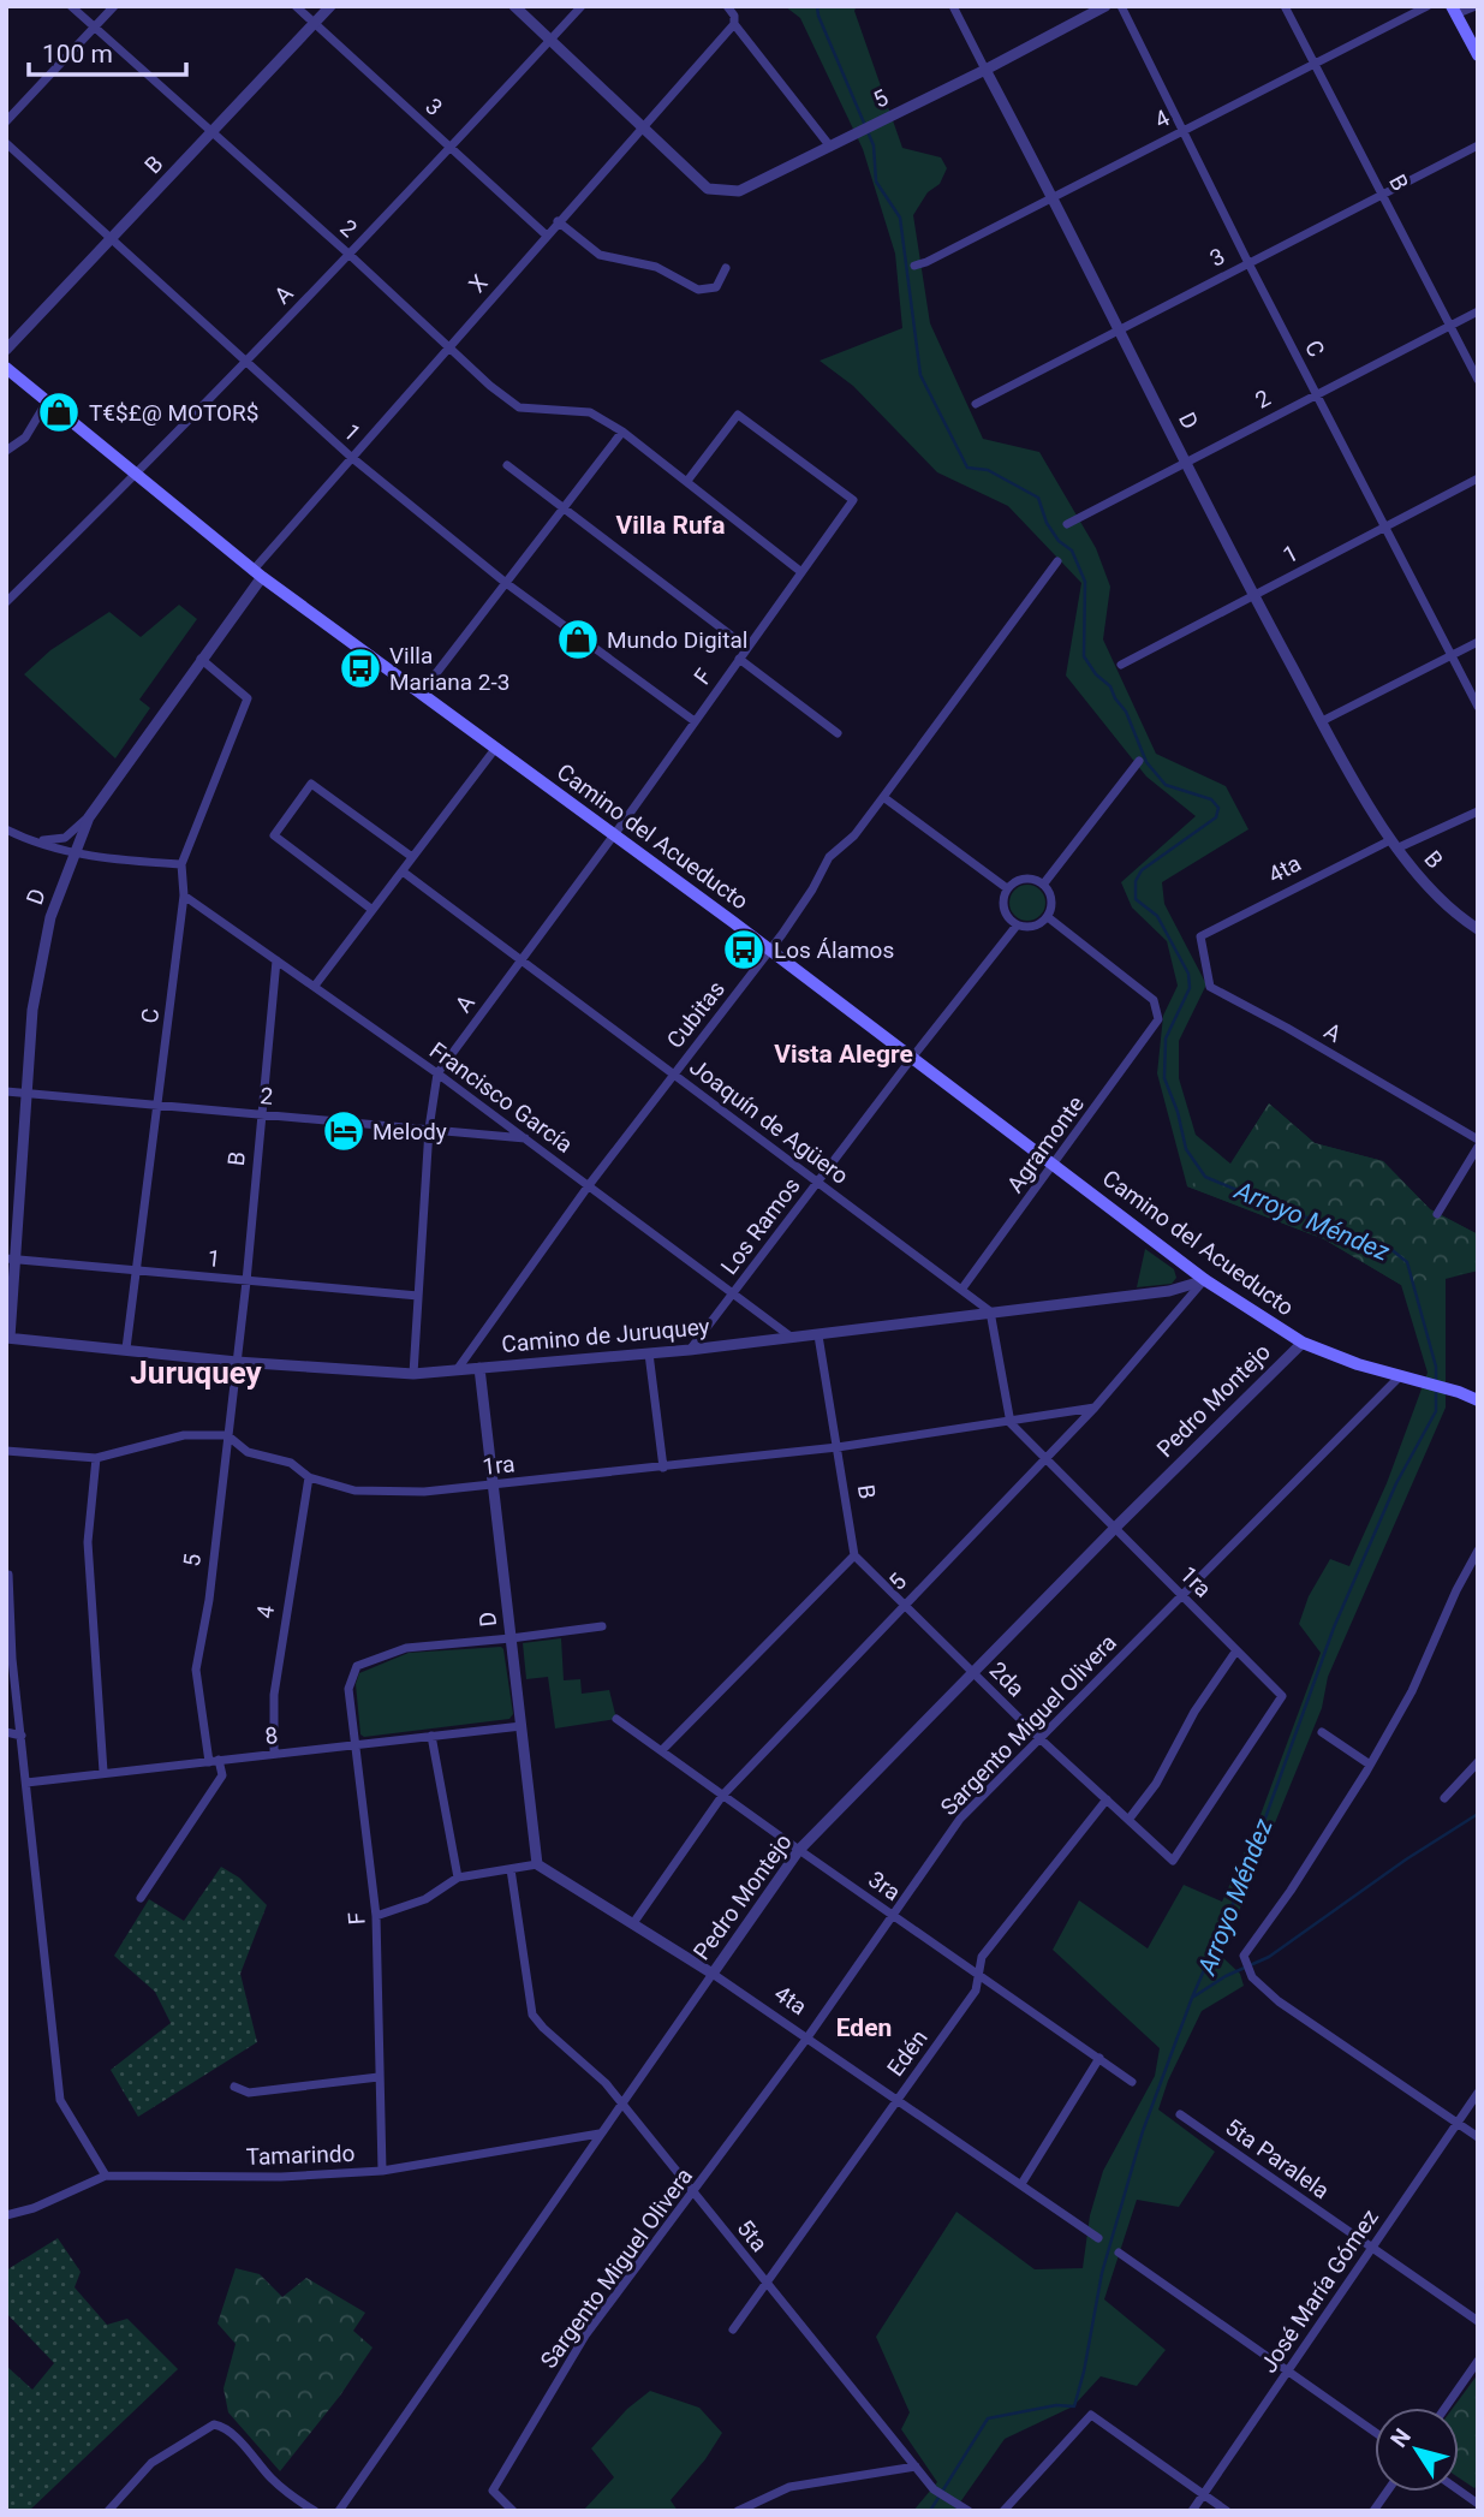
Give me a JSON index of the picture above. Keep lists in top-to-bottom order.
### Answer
{
  "streets": {
    "main road": ["Camino del Acueducto"],
    "street": [
      "5",
      "3",
      "4",
      "B",
      "2",
      "X",
      "A",
      "C",
      "D",
      "1",
      "F",
      "4ta",
      "Cubitas",
      "Francisco García",
      "Joaquín de Agüero",
      "Agramonte",
      "Los Ramos",
      "Camino de Juruquey",
      "Pedro Montejo",
      "1ra",
      "2da",
      "Sargento Miguel Olivera",
      "8",
      "3ra",
      "Edén",
      "Tamarindo",
      "5ta Paralela",
      "5ta",
      "José María Gómez"
    ]
  },
  "crossings": [
    ["5", "B"],
    ["5", "D"],
    ["5", "Camino del Acueducto"],
    ["5", "4ta"],
    ["5", "Camino de Juruquey"],
    ["5", "1ra"],
    ["5", "2da"],
    ["5", "8"],
    ["5", "3ra"],
    ["3", "B"],
    ["3", "X"],
    ["3", "A"],
    ["3", "C"],
    ["3", "D"],
    ["4", "B"],
    ["4", "C"],
    ["4", "D"],
    ["4", "1ra"],
    ["4", "8"],
    ["B", "2"],
    ["B", "D"],
    ["B", "1"],
    ["B", "4ta"],
    ["B", "Francisco García"],
    ["B", "Camino de Juruquey"],
    ["B", "1ra"],
    ["B", "2da"],
    ["2", "X"],
    ["2", "A"],
    ["2", "C"],
    ["2", "D"],
    ["2", "Francisco García"],
    ["X", "D"],
    ["X", "1"],
    ["X", "Camino del Acueducto"],
    ["A", "1"],
    ["A", "F"],
    ["A", "Camino del Acueducto"],
    ["A", "4ta"],
    ["A", "Francisco García"],
    ["A", "Joaquín de Agüero"],
    ["A", "Camino de Juruquey"],
    ["C", "D"],
    ["C", "1"],
    ["C", "Francisco García"],
    ["C", "Camino de Juruquey"],
    ["D", "1"],
    ["D", "F"],
    ["D", "Camino del Acueducto"],
    ["D", "4ta"],
    ["D", "Camino de Juruquey"],
    ["D", "1ra"],
    ["D", "8"],
    ["1", "F"],
    ["F", "Camino del Acueducto"],
    ["F", "8"],
    ["F", "Tamarindo"],
    ["Camino del Acueducto", "Cubitas"],
    ["Camino del Acueducto", "Agramonte"],
    ["Camino del Acueducto", "Los Ramos"],
    ["Camino del Acueducto", "Camino de Juruquey"],
    ["Camino del Acueducto", "Pedro Montejo"],
    ["Camino del Acueducto", "Sargento Miguel Olivera"],
    ["4ta", "Pedro Montejo"],
    ["4ta", "Sargento Miguel Olivera"],
    ["4ta", "Edén"],
    ["Cubitas", "Francisco García"],
    ["Cubitas", "Joaquín de Agüero"],
    ["Cubitas", "Camino de Juruquey"],
    ["Francisco García", "Los Ramos"],
    ["Francisco García", "Camino de Juruquey"],
    ["Joaquín de Agüero", "Agramonte"],
    ["Joaquín de Agüero", "Los Ramos"],
    ["Joaquín de Agüero", "Camino de Juruquey"],
    ["Agramonte", "Los Ramos"],
    ["Los Ramos", "Camino de Juruquey"],
    ["Pedro Montejo", "1ra"],
    ["Pedro Montejo", "2da"],
    ["Pedro Montejo", "3ra"],
    ["Pedro Montejo", "Tamarindo"],
    ["Pedro Montejo", "5ta"],
    ["1ra", "2da"],
    ["1ra", "Sargento Miguel Olivera"],
    ["2da", "Sargento Miguel Olivera"],
    ["2da", "Edén"],
    ["Sargento Miguel Olivera", "3ra"],
    ["Sargento Miguel Olivera", "5ta"],
    ["3ra", "Edén"],
    ["Edén", "5ta"],
    ["5ta Paralela", "José María Gómez"]
  ],
  "districts": [
    "Villa Rufa",
    "Vista Alegre",
    "Juruquey",
    "Eden"
  ],
  "water": ["Arroyo Méndez"],
  "places": {
    "shop": ["T€$£@ MOTOR$", "Mundo Digital"],
    "bus stop": ["Villa Mariana 2-3", "Los Álamos"],
    "hotel": ["Melody"]
  },
  "scale_bar": "100 m",
  "north": "top left"
}
